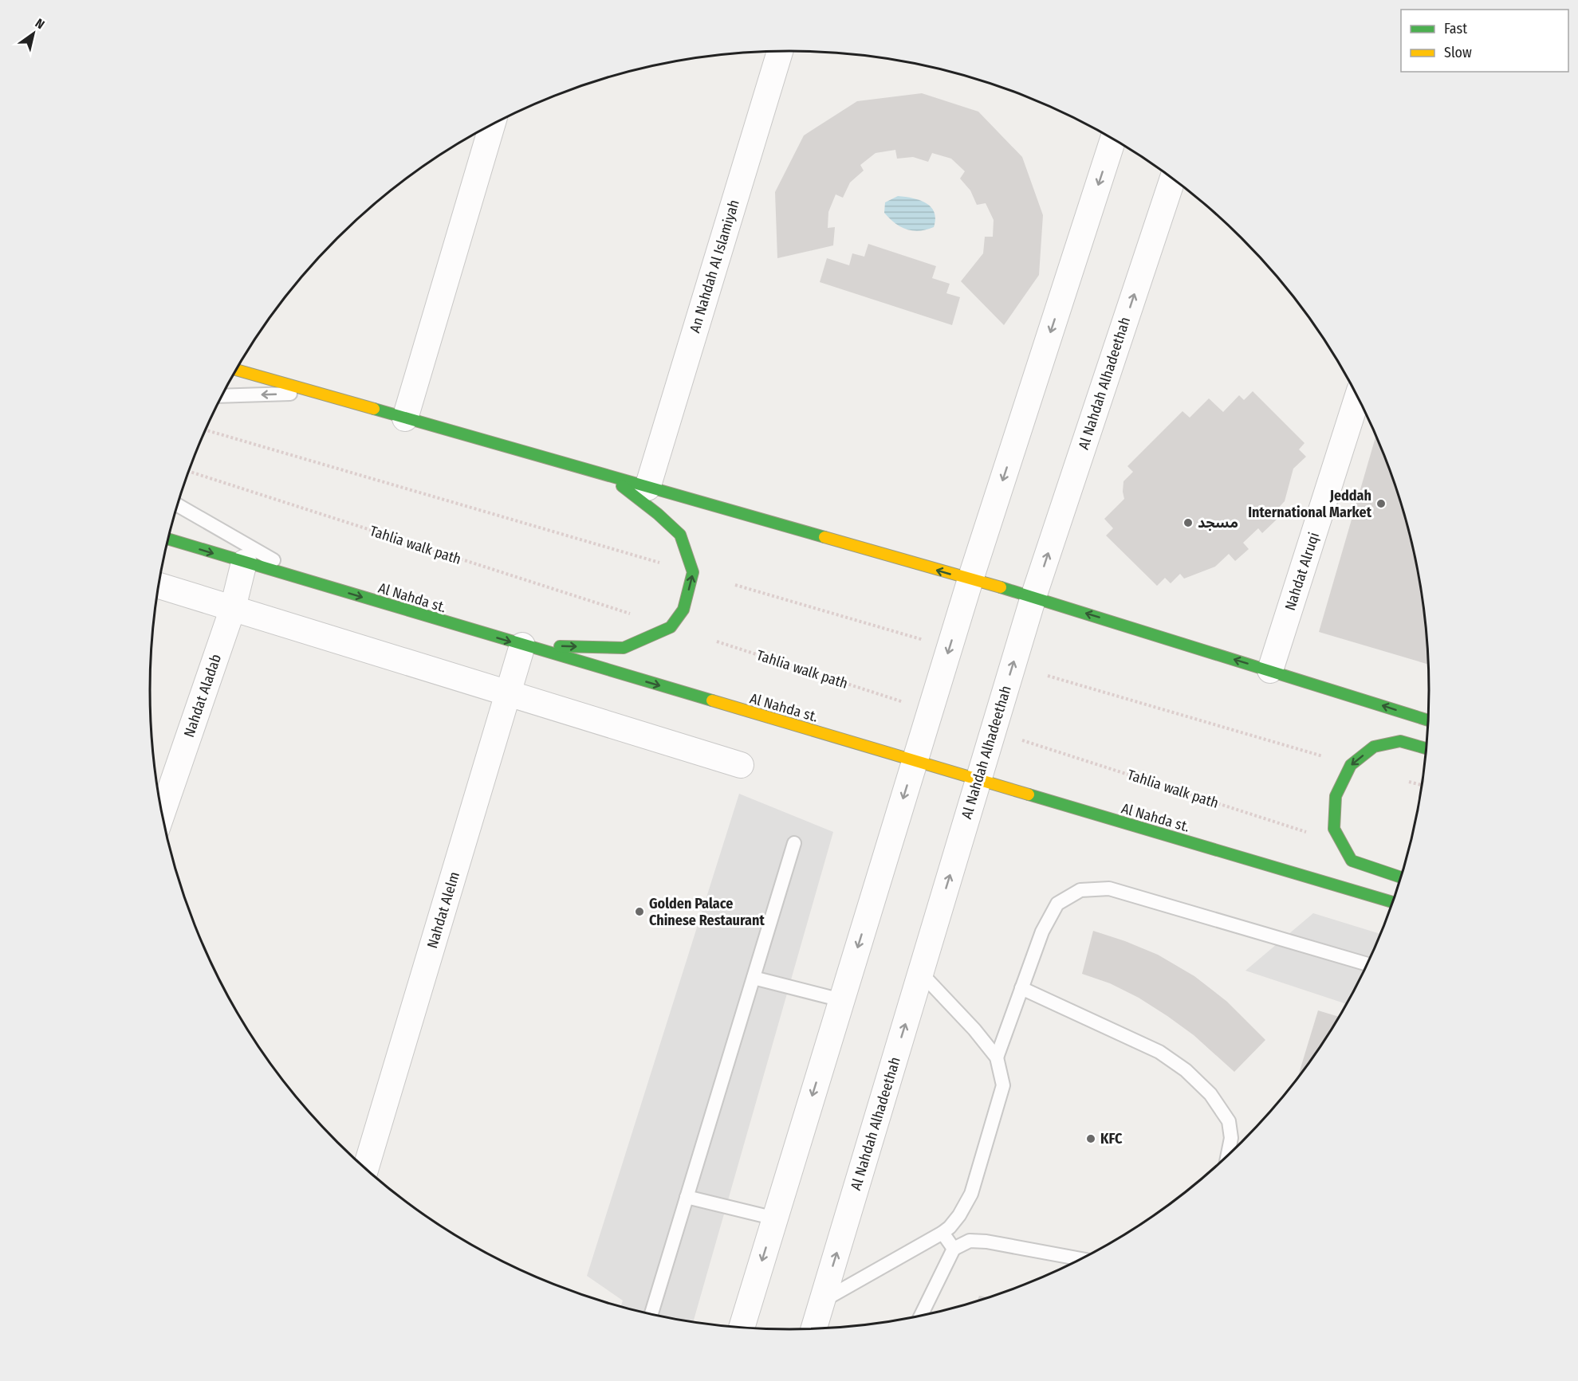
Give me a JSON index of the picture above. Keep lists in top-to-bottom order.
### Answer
{
  "streets": {
    "street": [
      "An Nahdah Al Islamiyah",
      "Al Nahdah Alhadeethah",
      "Nahdat Alruqi",
      "Al Nahda st.",
      "Nahdat Aladab",
      "Nahdat Alelm"
    ],
    "path": ["Tahlia walk path"]
  },
  "crossings": [
    ["Al Nahdah Alhadeethah", "Al Nahda st."],
    ["Al Nahda st.", "Nahdat Aladab"],
    ["Al Nahda st.", "Nahdat Alelm"]
  ],
  "places": [
    "Jeddah International Market",
    "مسجد",
    "Golden Palace Chinese Restaurant",
    "KFC"
  ],
  "legend": ["Fast", "Slow"],
  "north": "top right"
}
